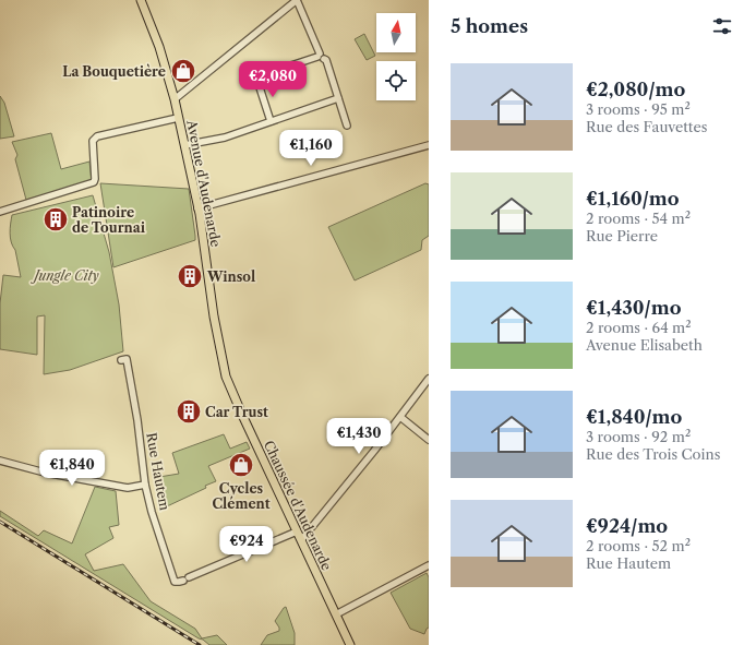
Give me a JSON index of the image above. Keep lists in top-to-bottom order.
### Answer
{
  "streets": {
    "main road": ["Avenue d'Audenarde", "Chaussée d'Audenarde"],
    "street": ["Rue Hautem"]
  },
  "crossings": [
    ["Avenue d'Audenarde", "Chaussée d'Audenarde"],
    ["Rue Hautem", "Chaussée d'Audenarde"]
  ],
  "parks": ["Jungle City"],
  "places": {
    "shop": ["La Bouquetière", "Cycles Clément"],
    "building": ["Patinoire de Tournai", "Winsol", "Car Trust"]
  },
  "north": "top",
  "page": {
    "heading": "5 homes",
    "list": [
      {
        "name": "€2,080/mo",
        "note": "3 rooms · 95 m² · Rue des Fauvettes"
      },
      {
        "name": "€1,160/mo",
        "note": "2 rooms · 54 m² · Rue Pierre"
      },
      {
        "name": "€1,430/mo",
        "note": "2 rooms · 64 m² · Avenue Elisabeth"
      },
      {
        "name": "€1,840/mo",
        "note": "3 rooms · 92 m² · Rue des Trois Coins"
      },
      {
        "name": "€924/mo",
        "note": "2 rooms · 52 m² · Rue Hautem"
      }
    ],
    "price": [
      "€2,080",
      "€1,160",
      "€1,430",
      "€1,840",
      "€924"
    ]
  }
}
